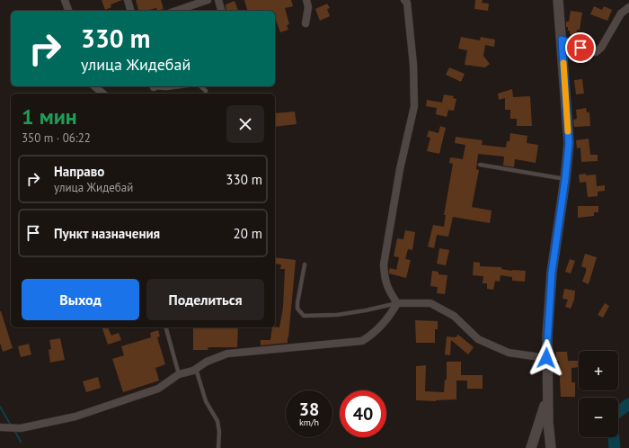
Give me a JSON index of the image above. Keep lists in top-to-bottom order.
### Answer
{
  "page": {
    "turn": ["330 m", "улица Жидебай"],
    "heading": ["1 мин", "350 m · 06:22"],
    "list": [
      {
        "name": "Направо",
        "note": "улица Жидебай",
        "value": "330 m"
      },
      {
        "name": "Пункт назначения",
        "value": "20 m"
      }
    ],
    "buttons": ["Выход", "Поделиться"],
    "map_buttons": ["+", "−"],
    "speed": "38 km/h",
    "limit": "40"
  }
}
